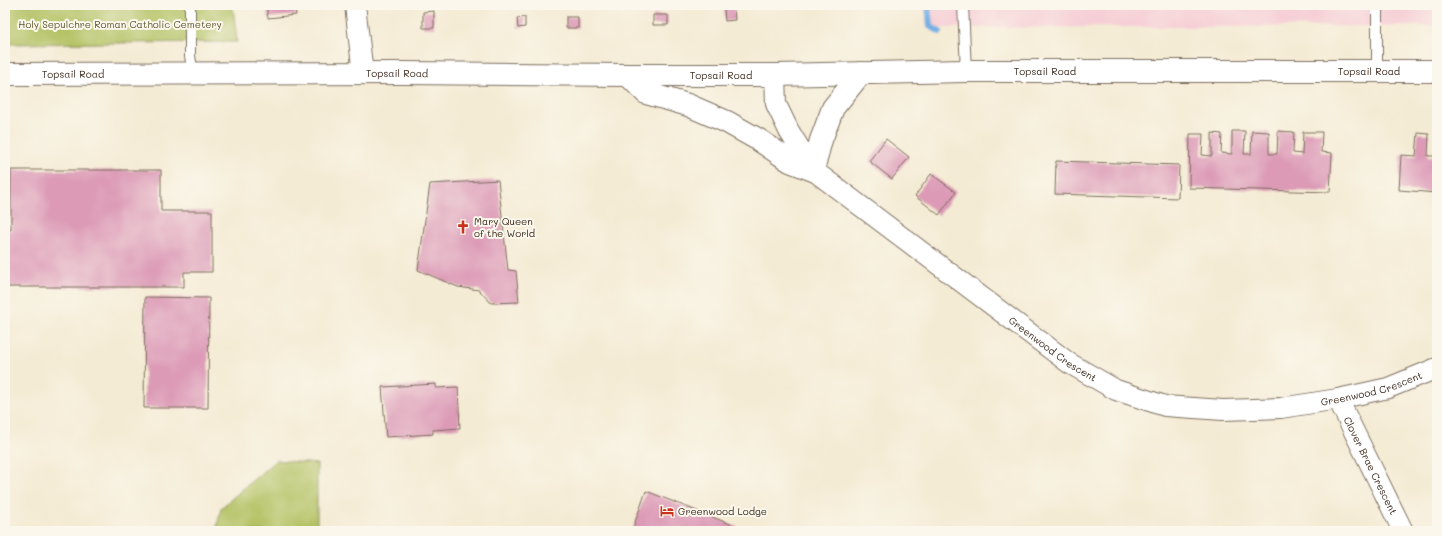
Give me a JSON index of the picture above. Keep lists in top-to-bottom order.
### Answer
{
  "streets": {
    "main road": ["Topsail Road"],
    "street": ["Greenwood Crescent", "Clover Brae Crescent"]
  },
  "crossings": [
    ["Topsail Road", "Greenwood Crescent"],
    ["Greenwood Crescent", "Clover Brae Crescent"]
  ],
  "parks": ["Holy Sepulchre Roman Catholic Cemetery"],
  "places": {
    "church": ["Mary Queen of the World"],
    "hotel": ["Greenwood Lodge"]
  }
}
